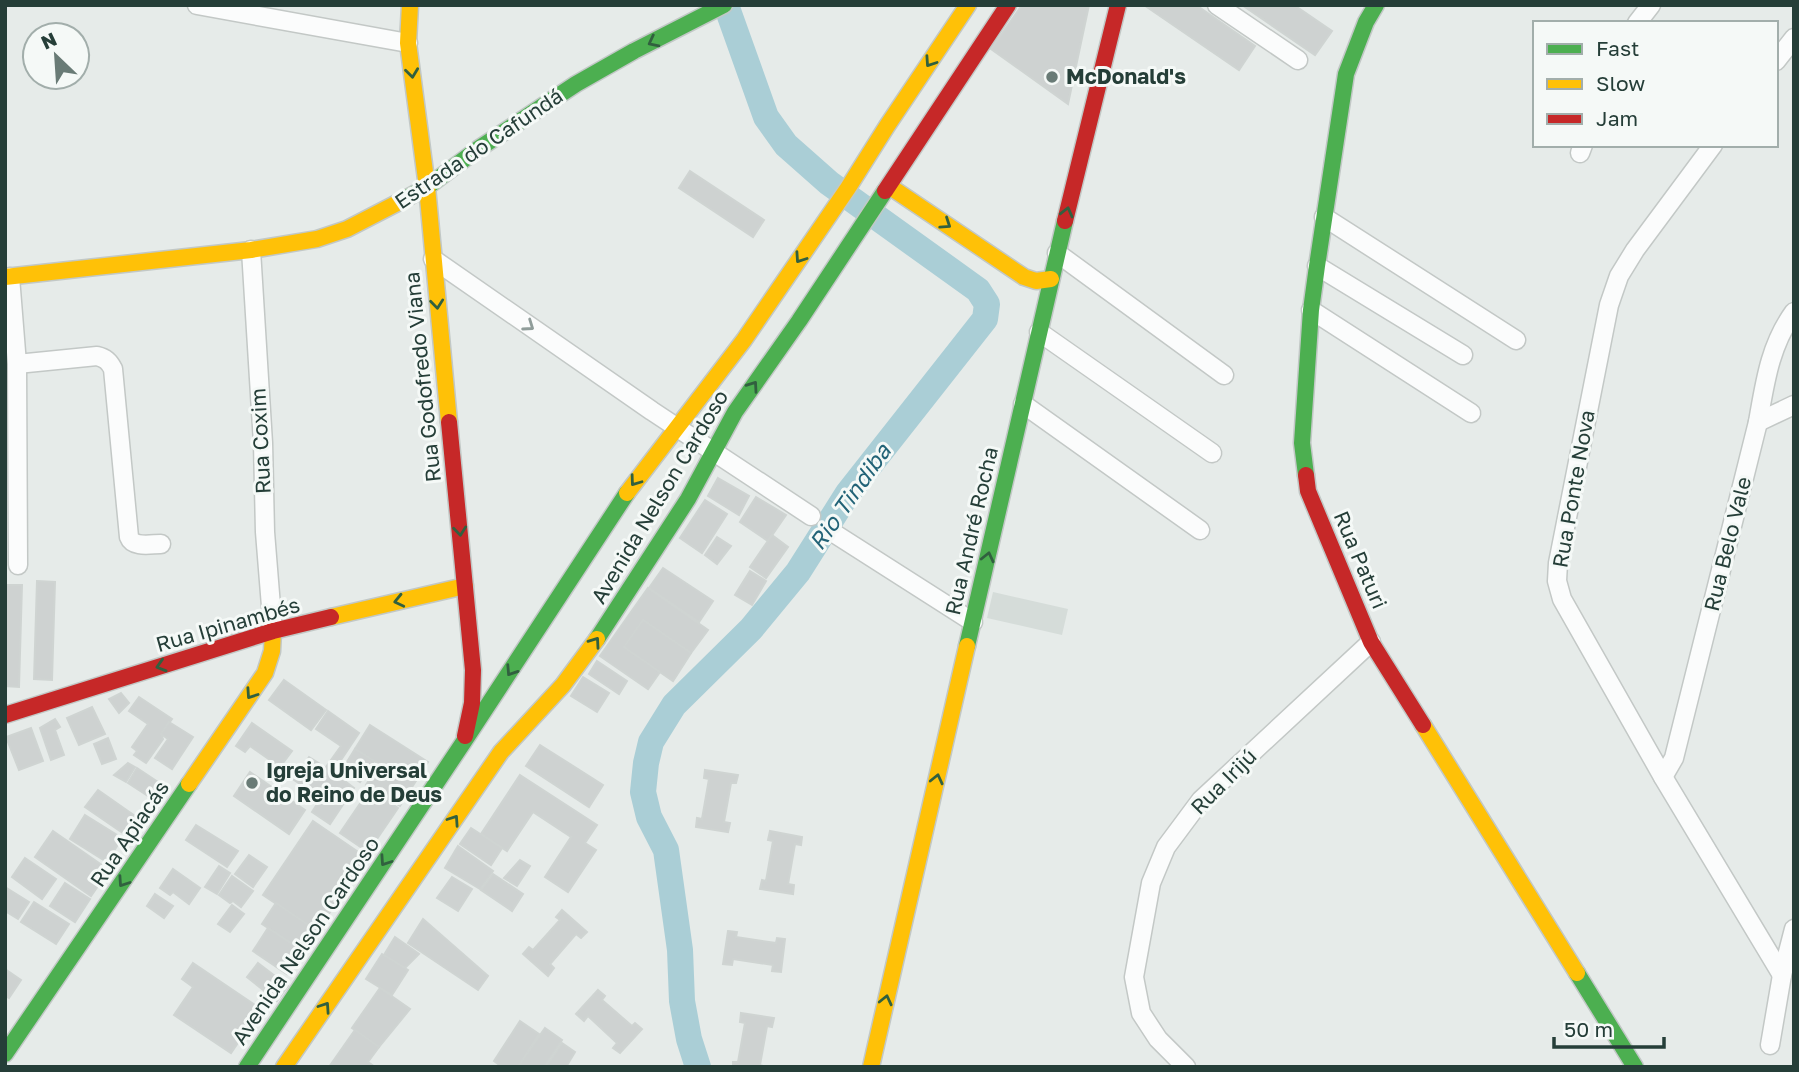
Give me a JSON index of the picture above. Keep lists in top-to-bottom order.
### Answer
{
  "streets": {
    "main road": [
      "Estrada do Cafundá",
      "Rua Godofredo Viana",
      "Avenida Nelson Cardoso",
      "Rua André Rocha",
      "Rua Paturi",
      "Rua Ipinambés",
      "Rua Apiacás"
    ],
    "street": [
      "Rua Coxim",
      "Rua Ponte Nova",
      "Rua Belo Vale",
      "Rua Irijú"
    ]
  },
  "crossings": [
    ["Estrada do Cafundá", "Rua Godofredo Viana"],
    ["Estrada do Cafundá", "Rua Coxim"],
    ["Rua Godofredo Viana", "Avenida Nelson Cardoso"],
    ["Rua Godofredo Viana", "Rua Ipinambés"],
    ["Rua Coxim", "Rua Ipinambés"],
    ["Rua Coxim", "Rua Apiacás"],
    ["Rua Ponte Nova", "Rua Belo Vale"],
    ["Rua Paturi", "Rua Irijú"],
    ["Rua Ipinambés", "Rua Apiacás"]
  ],
  "one_way": [
    "Rua Godofredo Viana",
    "Rua André Rocha",
    "Rua Ipinambés",
    "Rua Apiacás"
  ],
  "water": ["Rio Tindiba"],
  "places": ["McDonald's", "Igreja Universal do Reino de Deus"],
  "legend": ["Fast", "Slow", "Jam"],
  "scale_bar": "50 m",
  "north": "top left"
}
